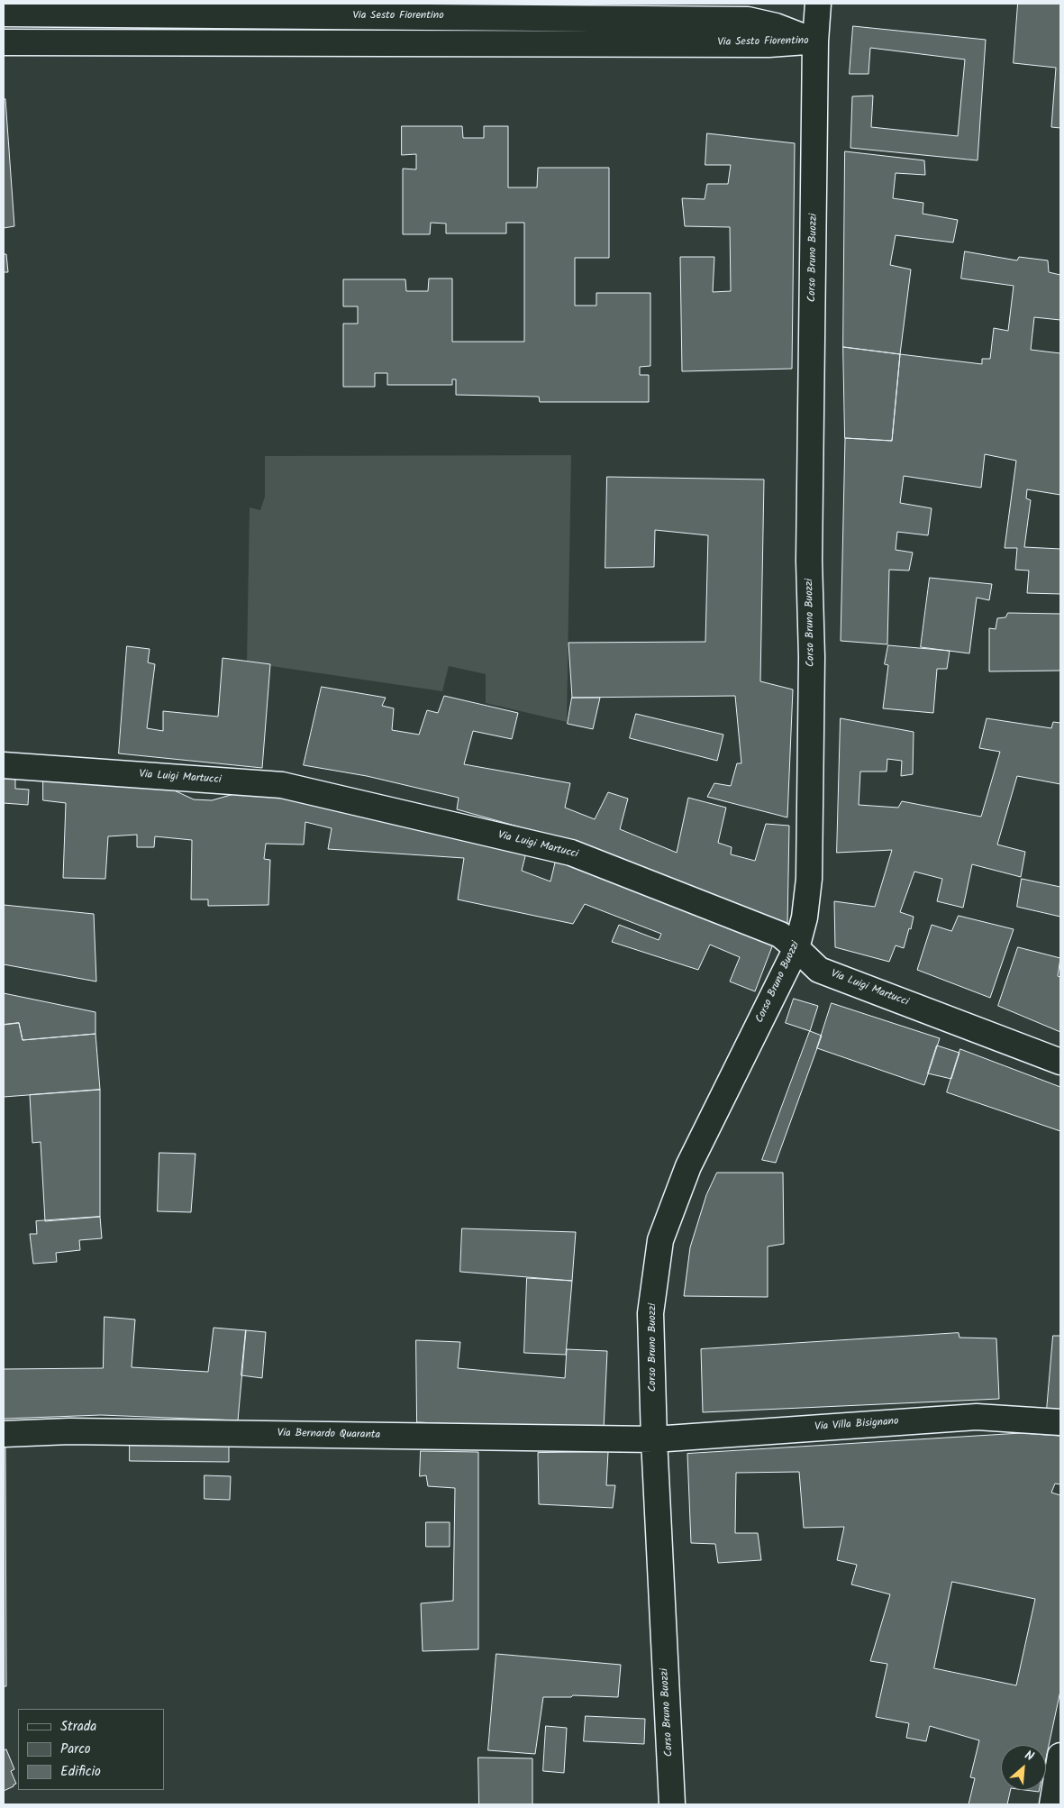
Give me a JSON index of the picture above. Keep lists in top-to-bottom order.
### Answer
{
  "streets": {
    "street": [
      "Via Sesto Fiorentino",
      "Corso Bruno Buozzi",
      "Via Luigi Martucci",
      "Via Villa Bisignano",
      "Via Bernardo Quaranta"
    ]
  },
  "crossings": [
    ["Via Sesto Fiorentino", "Corso Bruno Buozzi"],
    ["Corso Bruno Buozzi", "Via Luigi Martucci"],
    ["Corso Bruno Buozzi", "Via Villa Bisignano"],
    ["Corso Bruno Buozzi", "Via Bernardo Quaranta"],
    ["Via Villa Bisignano", "Via Bernardo Quaranta"]
  ],
  "legend": ["Strada", "Parco", "Edificio"],
  "north": "top right"
}
